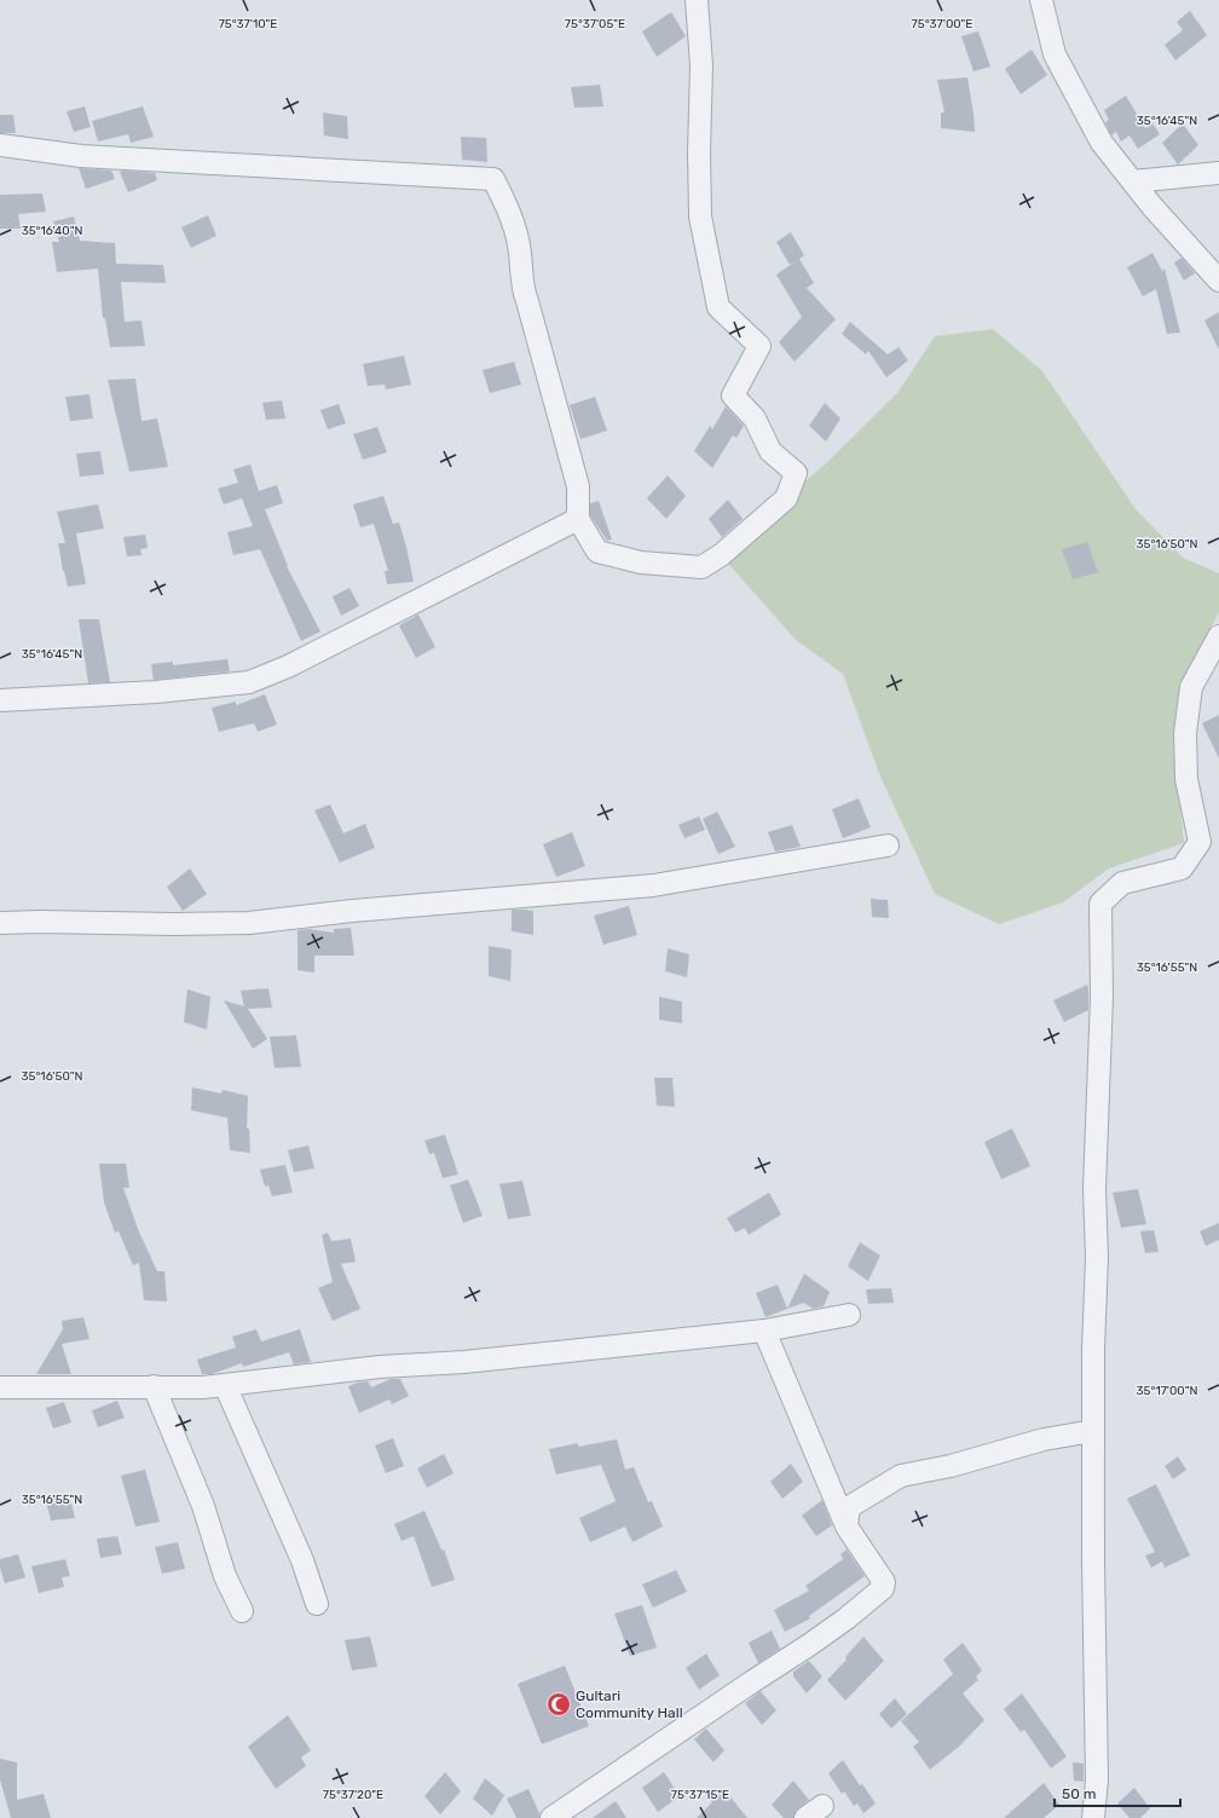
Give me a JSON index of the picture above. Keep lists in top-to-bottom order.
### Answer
{
  "places": {
    "mosque": ["Gultari Community Hall"]
  },
  "scale_bar": "50 m",
  "coordinates": [
    "75°37'10\"E",
    "75°37'05\"E",
    "75°37'00\"E",
    "35°16'45\"N",
    "35°16'40\"N",
    "35°16'50\"N",
    "35°16'55\"N",
    "35°17'00\"N",
    "75°37'20\"E",
    "75°37'15\"E"
  ]
}
